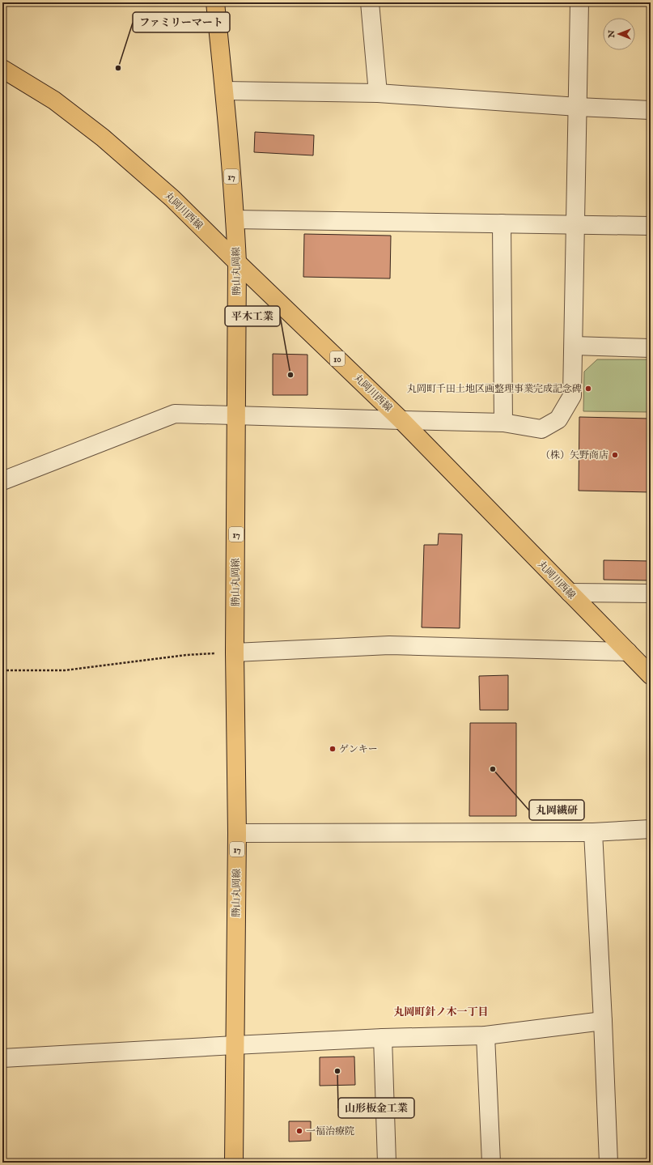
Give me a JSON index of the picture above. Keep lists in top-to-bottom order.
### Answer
{
  "streets": {
    "main road": [
      "17",
      "丸岡川西線",
      "勝山丸岡線",
      "10"
    ]
  },
  "crossings": [
    ["丸岡川西線", "勝山丸岡線"]
  ],
  "districts": ["丸岡町針ノ木一丁目"],
  "places": [
    "ファミリーマート",
    "平木工業",
    "丸岡町千田土地区画整理事業完成記念碑",
    "（株）矢野商店",
    "ゲンキー",
    "丸岡繊研",
    "山形板金工業",
    "一福治療院"
  ],
  "north": "left"
}
